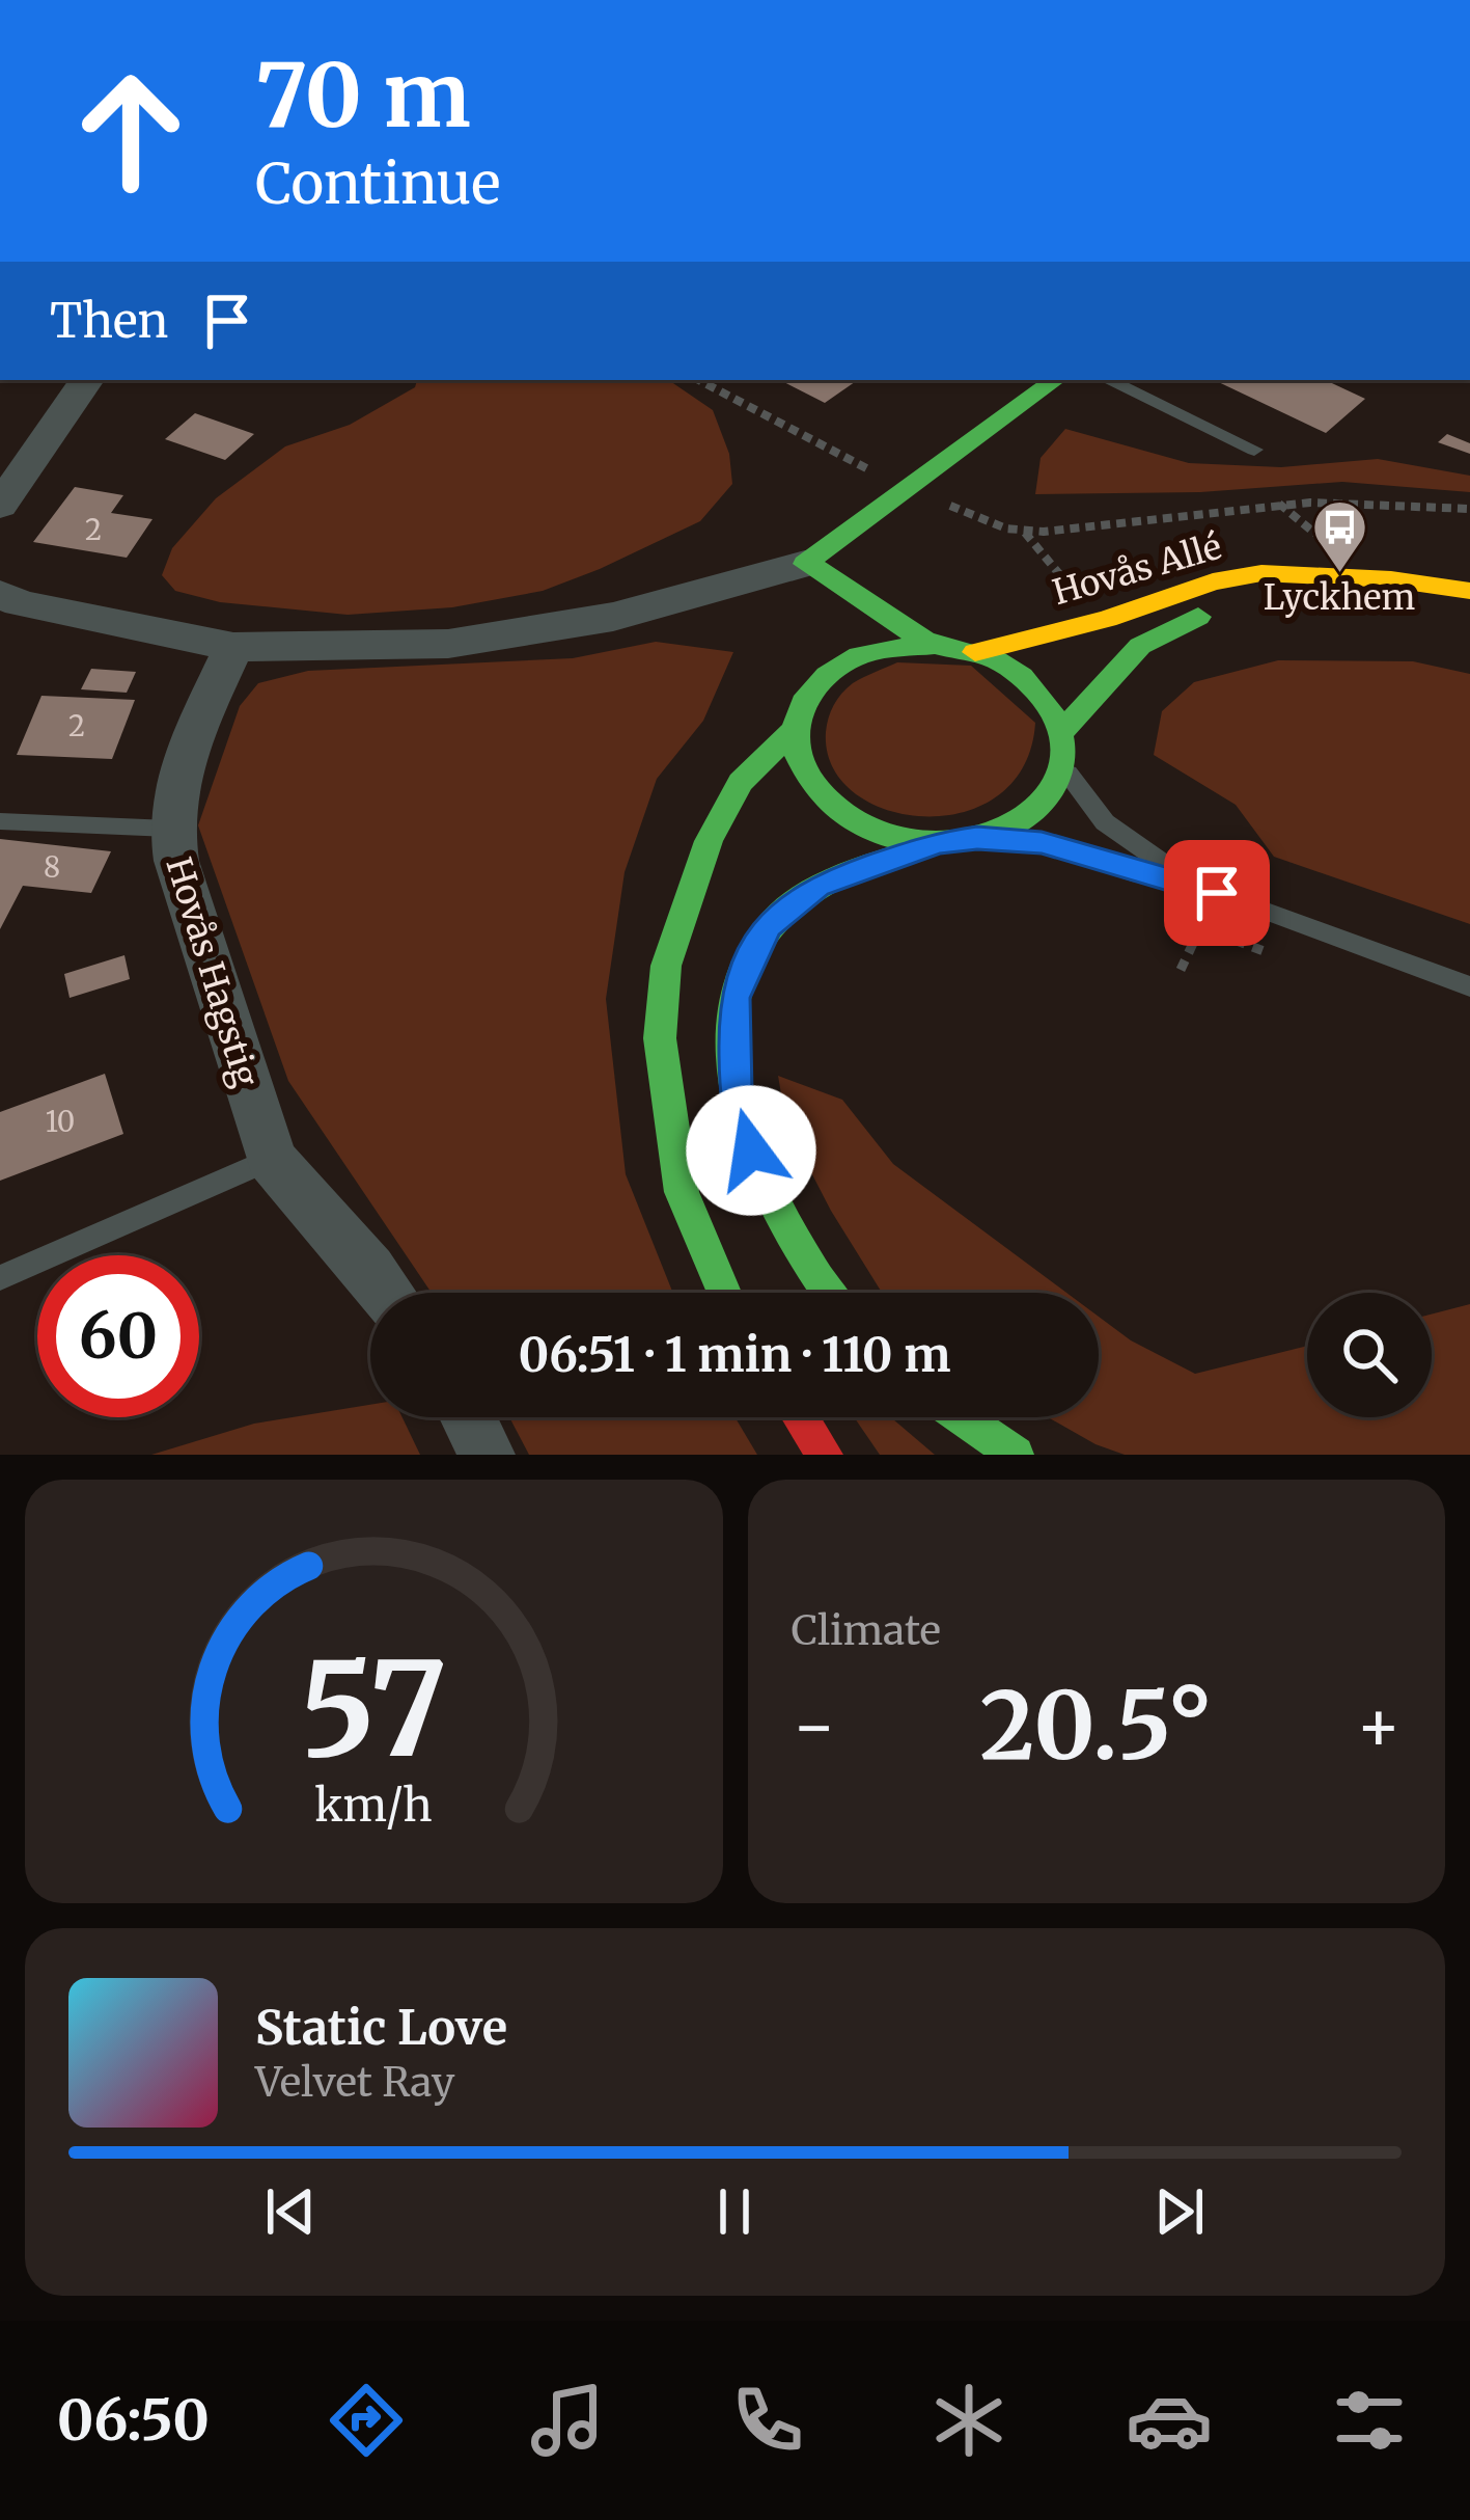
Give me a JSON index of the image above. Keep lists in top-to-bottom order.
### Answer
{
  "streets": {
    "street": ["Hovås Allé", "Hovås Hagstig"]
  },
  "places": {
    "bus stop": ["Lyckhem"]
  },
  "house_numbers": [
    "2",
    "2",
    "8",
    "10"
  ],
  "page": {
    "turn": ["70 m", "Continue"],
    "then": "Then",
    "limit": "60",
    "trip": "06:51 · 1 min · 110 m",
    "tile": "Climate",
    "heat": ["−", "20.5°", "+"],
    "song": ["Static Love", "Velvet Ray"],
    "tabs": "06:50",
    "gauge": ["57", "km/h"]
  }
}
